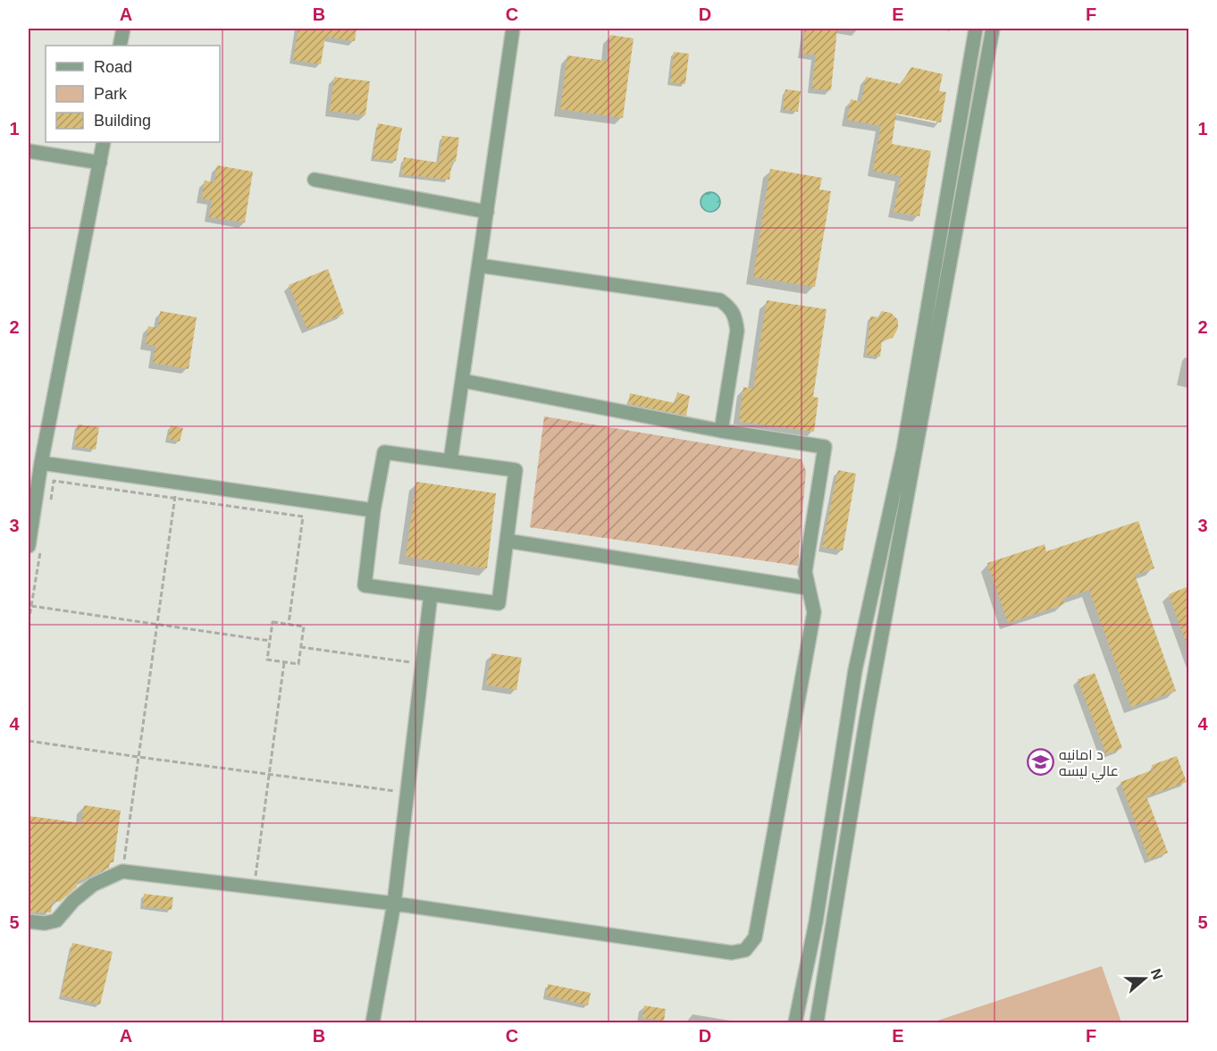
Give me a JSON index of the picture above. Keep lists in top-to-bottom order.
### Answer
{
  "places": {
    "school or university": ["د امانیه عالي لیسه"]
  },
  "legend": ["Road", "Park", "Building"],
  "north": "right",
  "grid": {
    "columns": [
      "A",
      "B",
      "C",
      "D",
      "E",
      "F"
    ],
    "rows": [
      "1",
      "2",
      "3",
      "4",
      "5"
    ]
  }
}
